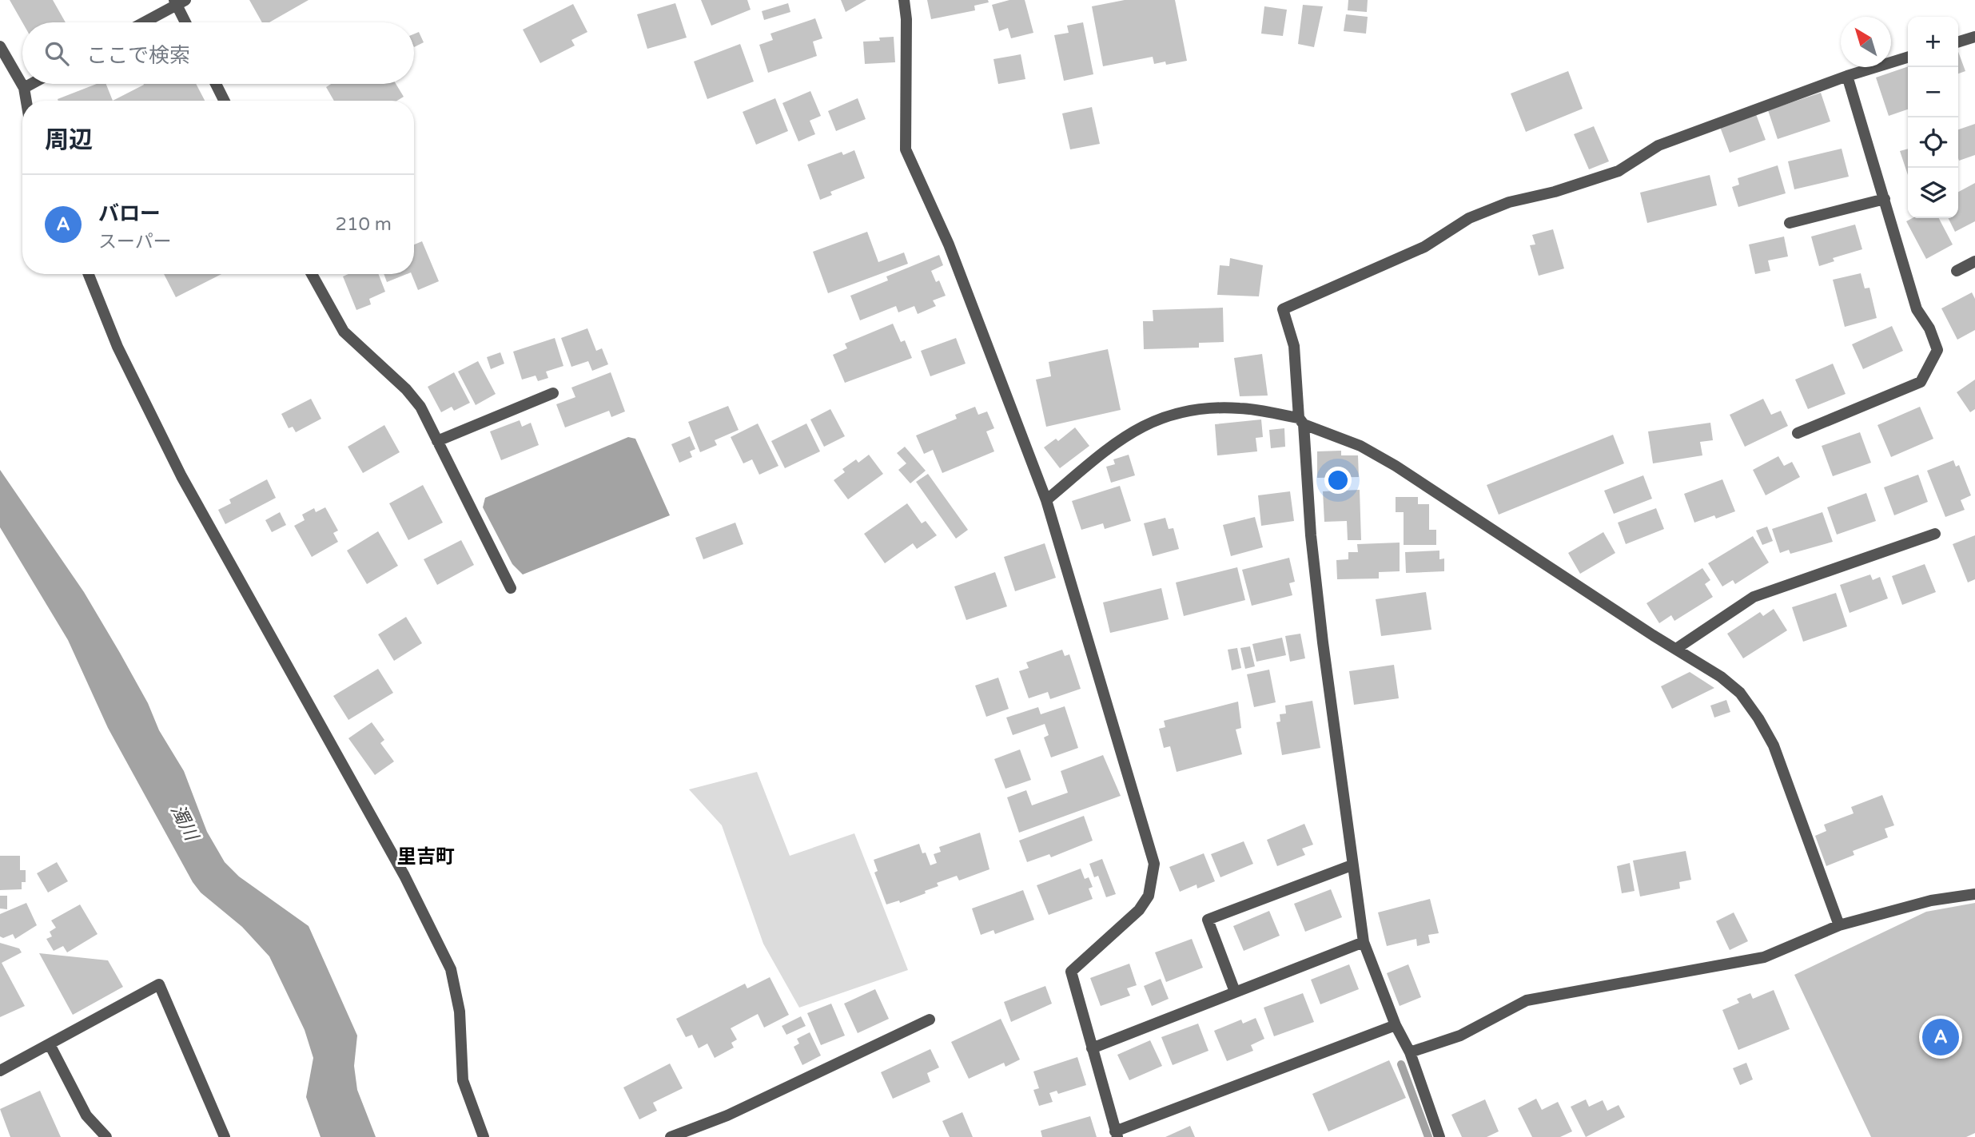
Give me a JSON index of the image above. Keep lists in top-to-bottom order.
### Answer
{
  "districts": ["里吉町"],
  "water": ["濁川"],
  "north": "top left",
  "page": {
    "map_buttons": ["+", "−"],
    "search": "ここで検索",
    "heading": "周辺",
    "list": [
      {
        "mark": "A",
        "name": "バロー",
        "note": "スーパー",
        "value": "210 m"
      }
    ],
    "pins": "A"
  }
}
